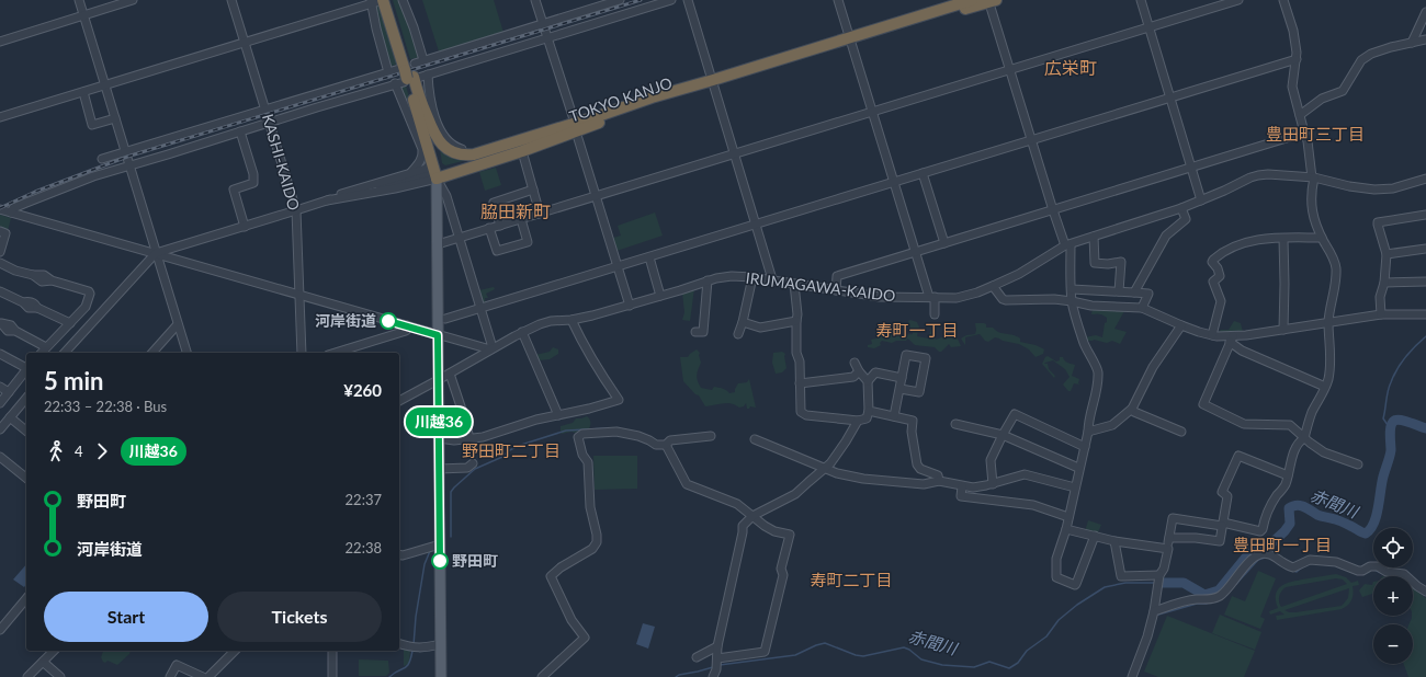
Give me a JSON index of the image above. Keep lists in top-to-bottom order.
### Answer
{
  "streets": {
    "highway": ["TOKYO KANJO"],
    "street": ["KASHI-KAIDO", "IRUMAGAWA-KAIDO"]
  },
  "districts": [
    "広栄町",
    "豊田町三丁目",
    "脇田新町",
    "寿町一丁目",
    "野田町二丁目",
    "豊田町一丁目",
    "寿町二丁目"
  ],
  "water": ["赤間川"],
  "places": ["河岸街道", "野田町"],
  "lines": ["bus line 川越36"],
  "page": {
    "on_map": "川越36",
    "heading": ["5 min", "22:33 – 22:38 · Bus", "¥260"],
    "legs": ["4", "川越36"],
    "list": [
      {
        "name": "野田町",
        "value": "22:37"
      },
      {
        "name": "河岸街道",
        "value": "22:38"
      }
    ],
    "map_buttons": ["+", "−"],
    "buttons": ["Start", "Tickets"]
  }
}
